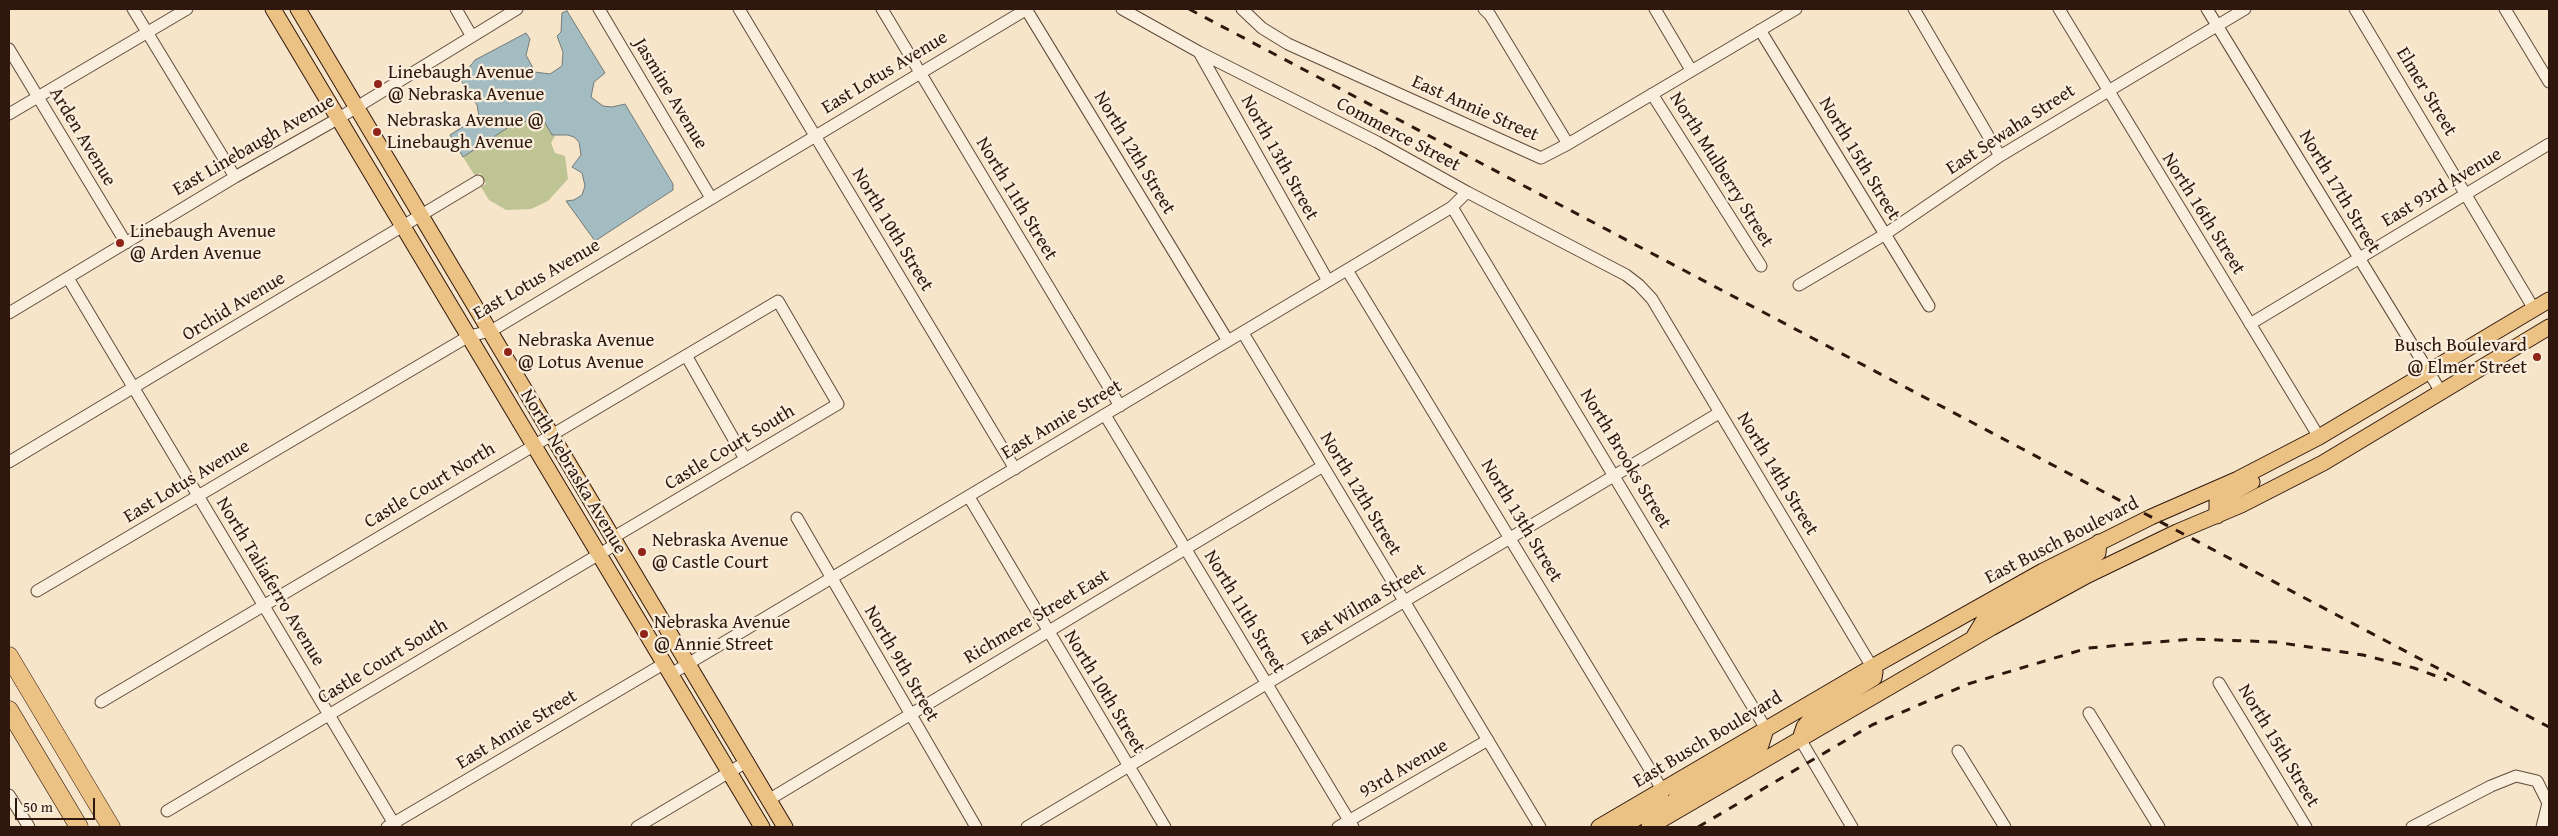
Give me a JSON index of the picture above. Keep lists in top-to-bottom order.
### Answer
{
  "streets": {
    "main road": ["North Nebraska Avenue", "East Busch Boulevard"],
    "street": [
      "East Lotus Avenue",
      "Elmer Street",
      "Jasmine Avenue",
      "East Annie Street",
      "East Sewaha Street",
      "Commerce Street",
      "Arden Avenue",
      "East Linebaugh Avenue",
      "North 12th Street",
      "North 13th Street",
      "North 15th Street",
      "North Mulberry Street",
      "East 93rd Avenue",
      "North 17th Street",
      "North 11th Street",
      "North 16th Street",
      "North 10th Street",
      "Orchid Avenue",
      "Castle Court South",
      "North Brooks Street",
      "North 14th Street",
      "Castle Court North",
      "North Taliaferro Avenue",
      "East Wilma Street",
      "Richmere Street East",
      "North 9th Street",
      "93rd Avenue"
    ]
  },
  "crossings": [
    ["East Lotus Avenue", "Jasmine Avenue"],
    ["East Lotus Avenue", "North 12th Street"],
    ["East Lotus Avenue", "North 11th Street"],
    ["East Lotus Avenue", "North 10th Street"],
    ["East Lotus Avenue", "North Nebraska Avenue"],
    ["East Lotus Avenue", "North Taliaferro Avenue"],
    ["Elmer Street", "East 93rd Avenue"],
    ["Elmer Street", "East Busch Boulevard"],
    ["East Annie Street", "Commerce Street"],
    ["East Annie Street", "North 12th Street"],
    ["East Annie Street", "North 13th Street"],
    ["East Annie Street", "North 15th Street"],
    ["East Annie Street", "North Mulberry Street"],
    ["East Annie Street", "North 11th Street"],
    ["East Annie Street", "North 10th Street"],
    ["East Annie Street", "North Brooks Street"],
    ["East Annie Street", "North Nebraska Avenue"],
    ["East Annie Street", "North Taliaferro Avenue"],
    ["East Annie Street", "North 9th Street"],
    ["East Sewaha Street", "North 15th Street"],
    ["East Sewaha Street", "North 17th Street"],
    ["East Sewaha Street", "North 16th Street"],
    ["Commerce Street", "North 13th Street"],
    ["Commerce Street", "North 14th Street"],
    ["Arden Avenue", "East Linebaugh Avenue"],
    ["East Linebaugh Avenue", "North Nebraska Avenue"],
    ["East Linebaugh Avenue", "North Taliaferro Avenue"],
    ["North 12th Street", "East Wilma Street"],
    ["North 12th Street", "Richmere Street East"],
    ["North 12th Street", "93rd Avenue"],
    ["North 13th Street", "East Busch Boulevard"],
    ["North 13th Street", "East Wilma Street"],
    ["East 93rd Avenue", "North 17th Street"],
    ["East 93rd Avenue", "North 16th Street"],
    ["North 17th Street", "East Busch Boulevard"],
    ["North 11th Street", "East Wilma Street"],
    ["North 11th Street", "Richmere Street East"],
    ["North 11th Street", "93rd Avenue"],
    ["North 16th Street", "East Busch Boulevard"],
    ["North 10th Street", "East Wilma Street"],
    ["North 10th Street", "Richmere Street East"],
    ["Orchid Avenue", "North Nebraska Avenue"],
    ["Orchid Avenue", "North Taliaferro Avenue"],
    ["Castle Court South", "North Nebraska Avenue"],
    ["Castle Court South", "Castle Court North"],
    ["Castle Court South", "North Taliaferro Avenue"],
    ["North Brooks Street", "East Busch Boulevard"],
    ["North Brooks Street", "East Wilma Street"],
    ["North Nebraska Avenue", "Castle Court North"],
    ["North Nebraska Avenue", "Richmere Street East"],
    ["North 14th Street", "East Busch Boulevard"],
    ["North 14th Street", "East Wilma Street"],
    ["Castle Court North", "North Taliaferro Avenue"],
    ["Richmere Street East", "North 9th Street"]
  ],
  "places": [
    "Linebaugh Avenue @ Nebraska Avenue",
    "Nebraska Avenue @ Linebaugh Avenue",
    "Linebaugh Avenue @ Arden Avenue",
    "Nebraska Avenue @ Lotus Avenue",
    "Busch Boulevard @ Elmer Street",
    "Nebraska Avenue @ Castle Court",
    "Nebraska Avenue @ Annie Street"
  ],
  "scale_bar": "50 m"
}
